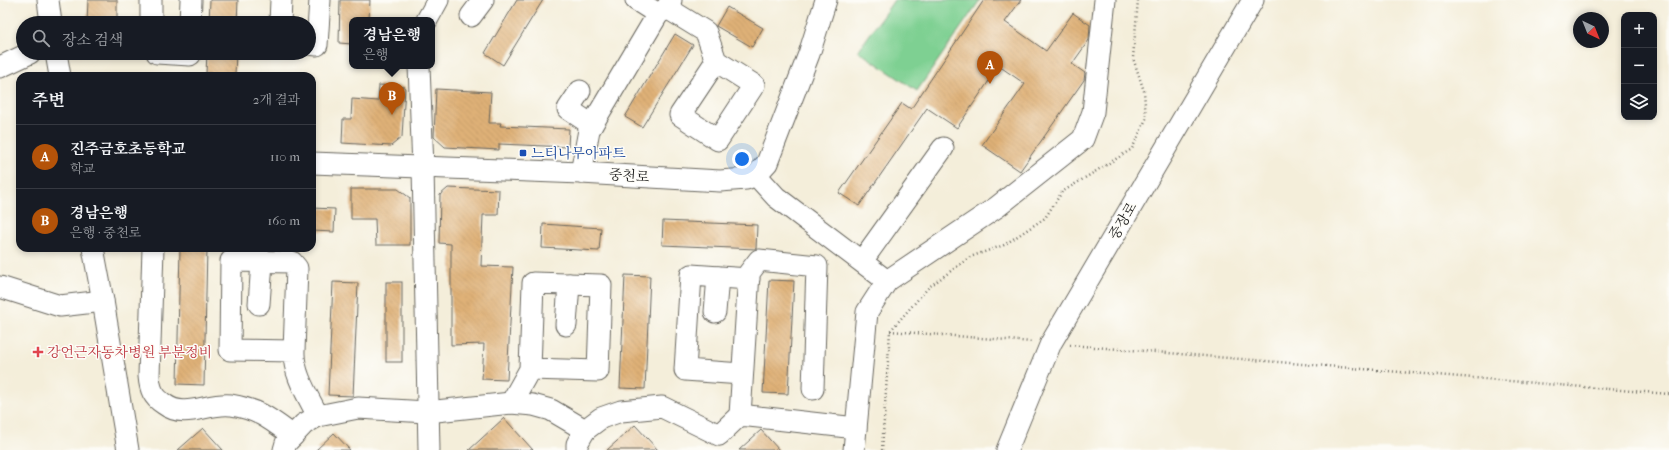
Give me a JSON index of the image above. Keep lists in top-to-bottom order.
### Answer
{
  "streets": {
    "street": ["중천로", "중장로"]
  },
  "places": {
    "transit": ["느티나무아파트"],
    "health": ["강언근자동차병원 부분정비"]
  },
  "north": "bottom right",
  "page": {
    "map_buttons": ["+", "−"],
    "search": "장소 검색",
    "popup": ["경남은행", "은행"],
    "pins": ["A", "B"],
    "heading": ["주변", "2개 결과"],
    "list": [
      {
        "mark": "A",
        "name": "진주금호초등학교",
        "note": "학교",
        "value": "110 m"
      },
      {
        "mark": "B",
        "name": "경남은행",
        "note": "은행 · 중천로",
        "value": "160 m"
      }
    ]
  }
}
